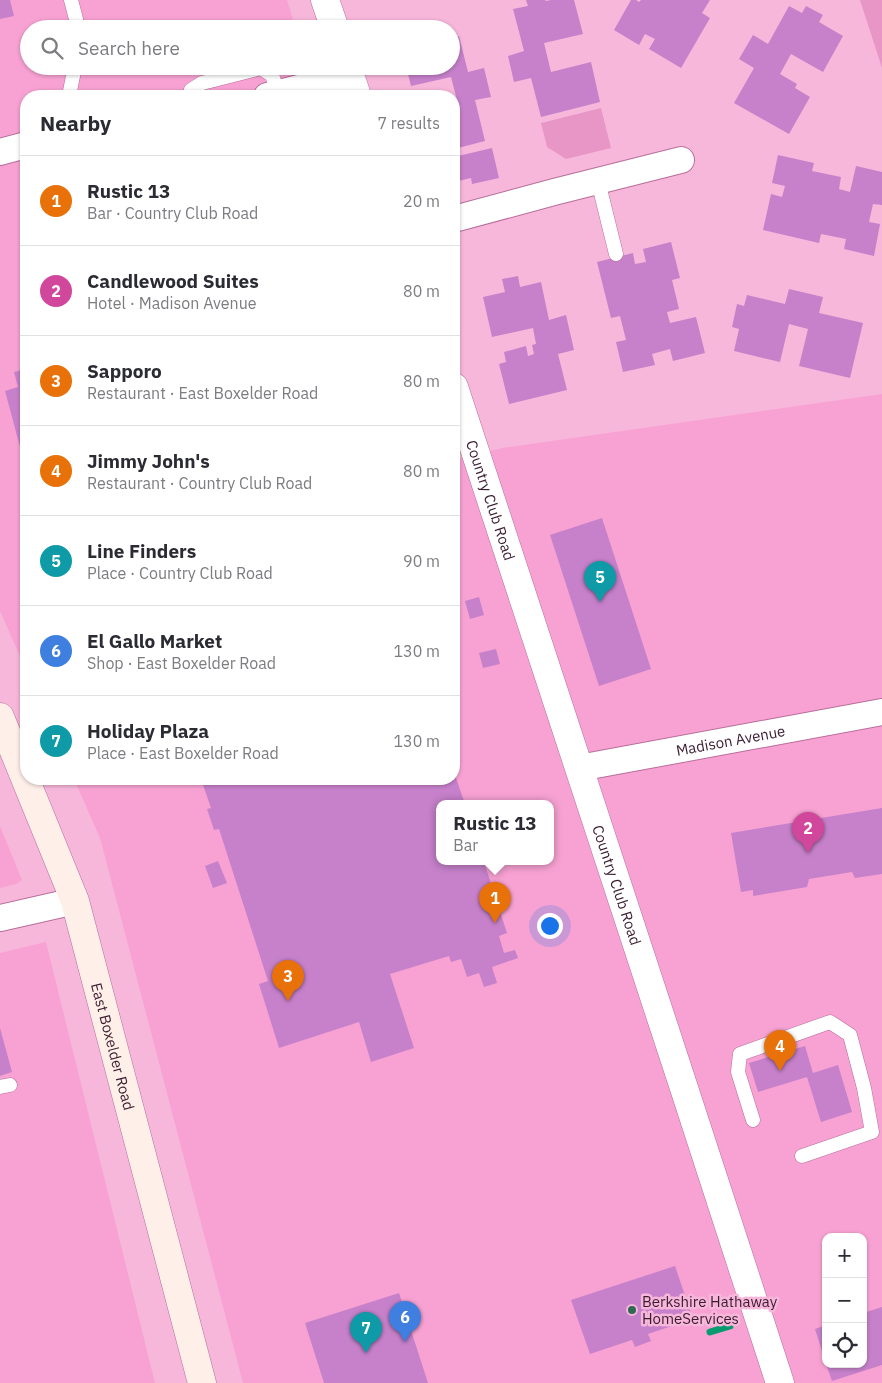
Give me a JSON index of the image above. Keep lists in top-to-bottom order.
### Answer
{
  "streets": {
    "main road": ["East Boxelder Road"],
    "street": ["Country Club Road", "Madison Avenue"]
  },
  "crossings": [
    ["Country Club Road", "Madison Avenue"]
  ],
  "places": ["Berkshire Hathaway HomeServices"],
  "page": {
    "search": "Search here",
    "heading": ["Nearby", "7 results"],
    "list": [
      {
        "mark": "1",
        "name": "Rustic 13",
        "note": "Bar · Country Club Road",
        "value": "20 m"
      },
      {
        "mark": "2",
        "name": "Candlewood Suites",
        "note": "Hotel · Madison Avenue",
        "value": "80 m"
      },
      {
        "mark": "3",
        "name": "Sapporo",
        "note": "Restaurant · East Boxelder Road",
        "value": "80 m"
      },
      {
        "mark": "4",
        "name": "Jimmy John's",
        "note": "Restaurant · Country Club Road",
        "value": "80 m"
      },
      {
        "mark": "5",
        "name": "Line Finders",
        "note": "Place · Country Club Road",
        "value": "90 m"
      },
      {
        "mark": "6",
        "name": "El Gallo Market",
        "note": "Shop · East Boxelder Road",
        "value": "130 m"
      },
      {
        "mark": "7",
        "name": "Holiday Plaza",
        "note": "Place · East Boxelder Road",
        "value": "130 m"
      }
    ],
    "pins": [
      "5",
      "2",
      "1",
      "3",
      "4",
      "6",
      "7"
    ],
    "popup": ["Rustic 13", "Bar"],
    "map_buttons": ["+", "−"]
  }
}
